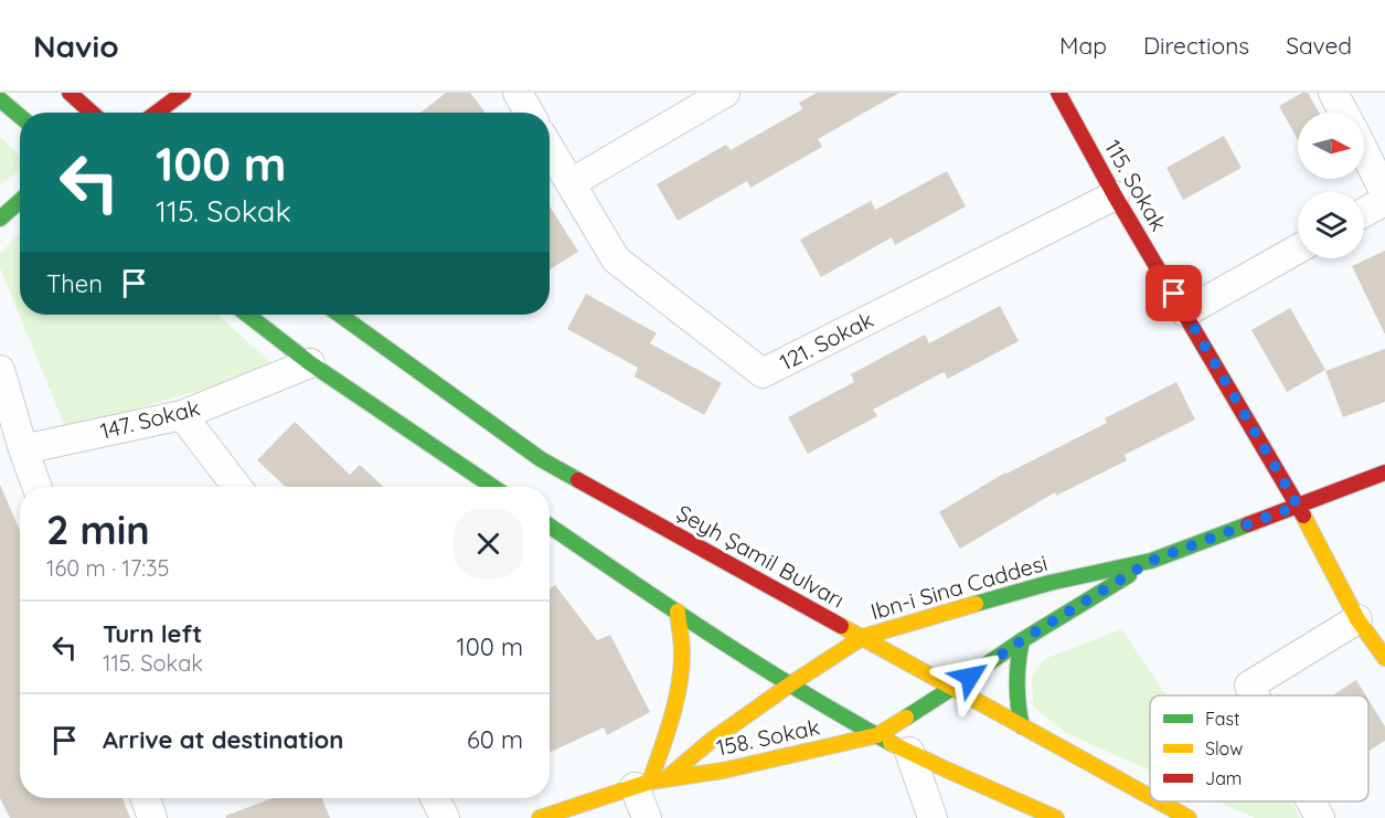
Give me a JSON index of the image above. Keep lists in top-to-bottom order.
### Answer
{
  "streets": {
    "main road": [
      "115. Sokak",
      "Şeyh Şamil Bulvarı",
      "Ibn-i Sina Caddesi",
      "158. Sokak"
    ],
    "street": ["121. Sokak", "147. Sokak"]
  },
  "crossings": [
    ["115. Sokak", "121. Sokak"],
    ["115. Sokak", "Ibn-i Sina Caddesi"],
    ["Şeyh Şamil Bulvarı", "Ibn-i Sina Caddesi"],
    ["Ibn-i Sina Caddesi", "158. Sokak"]
  ],
  "legend": ["Fast", "Slow", "Jam"],
  "north": "right",
  "page": {
    "header": "Navio",
    "nav": ["Map", "Directions", "Saved"],
    "turn": ["100 m", "115. Sokak"],
    "then": "Then",
    "heading": ["2 min", "160 m · 17:35"],
    "list": [
      {
        "name": "Turn left",
        "note": "115. Sokak",
        "value": "100 m"
      },
      {
        "name": "Arrive at destination",
        "value": "60 m"
      }
    ]
  }
}
